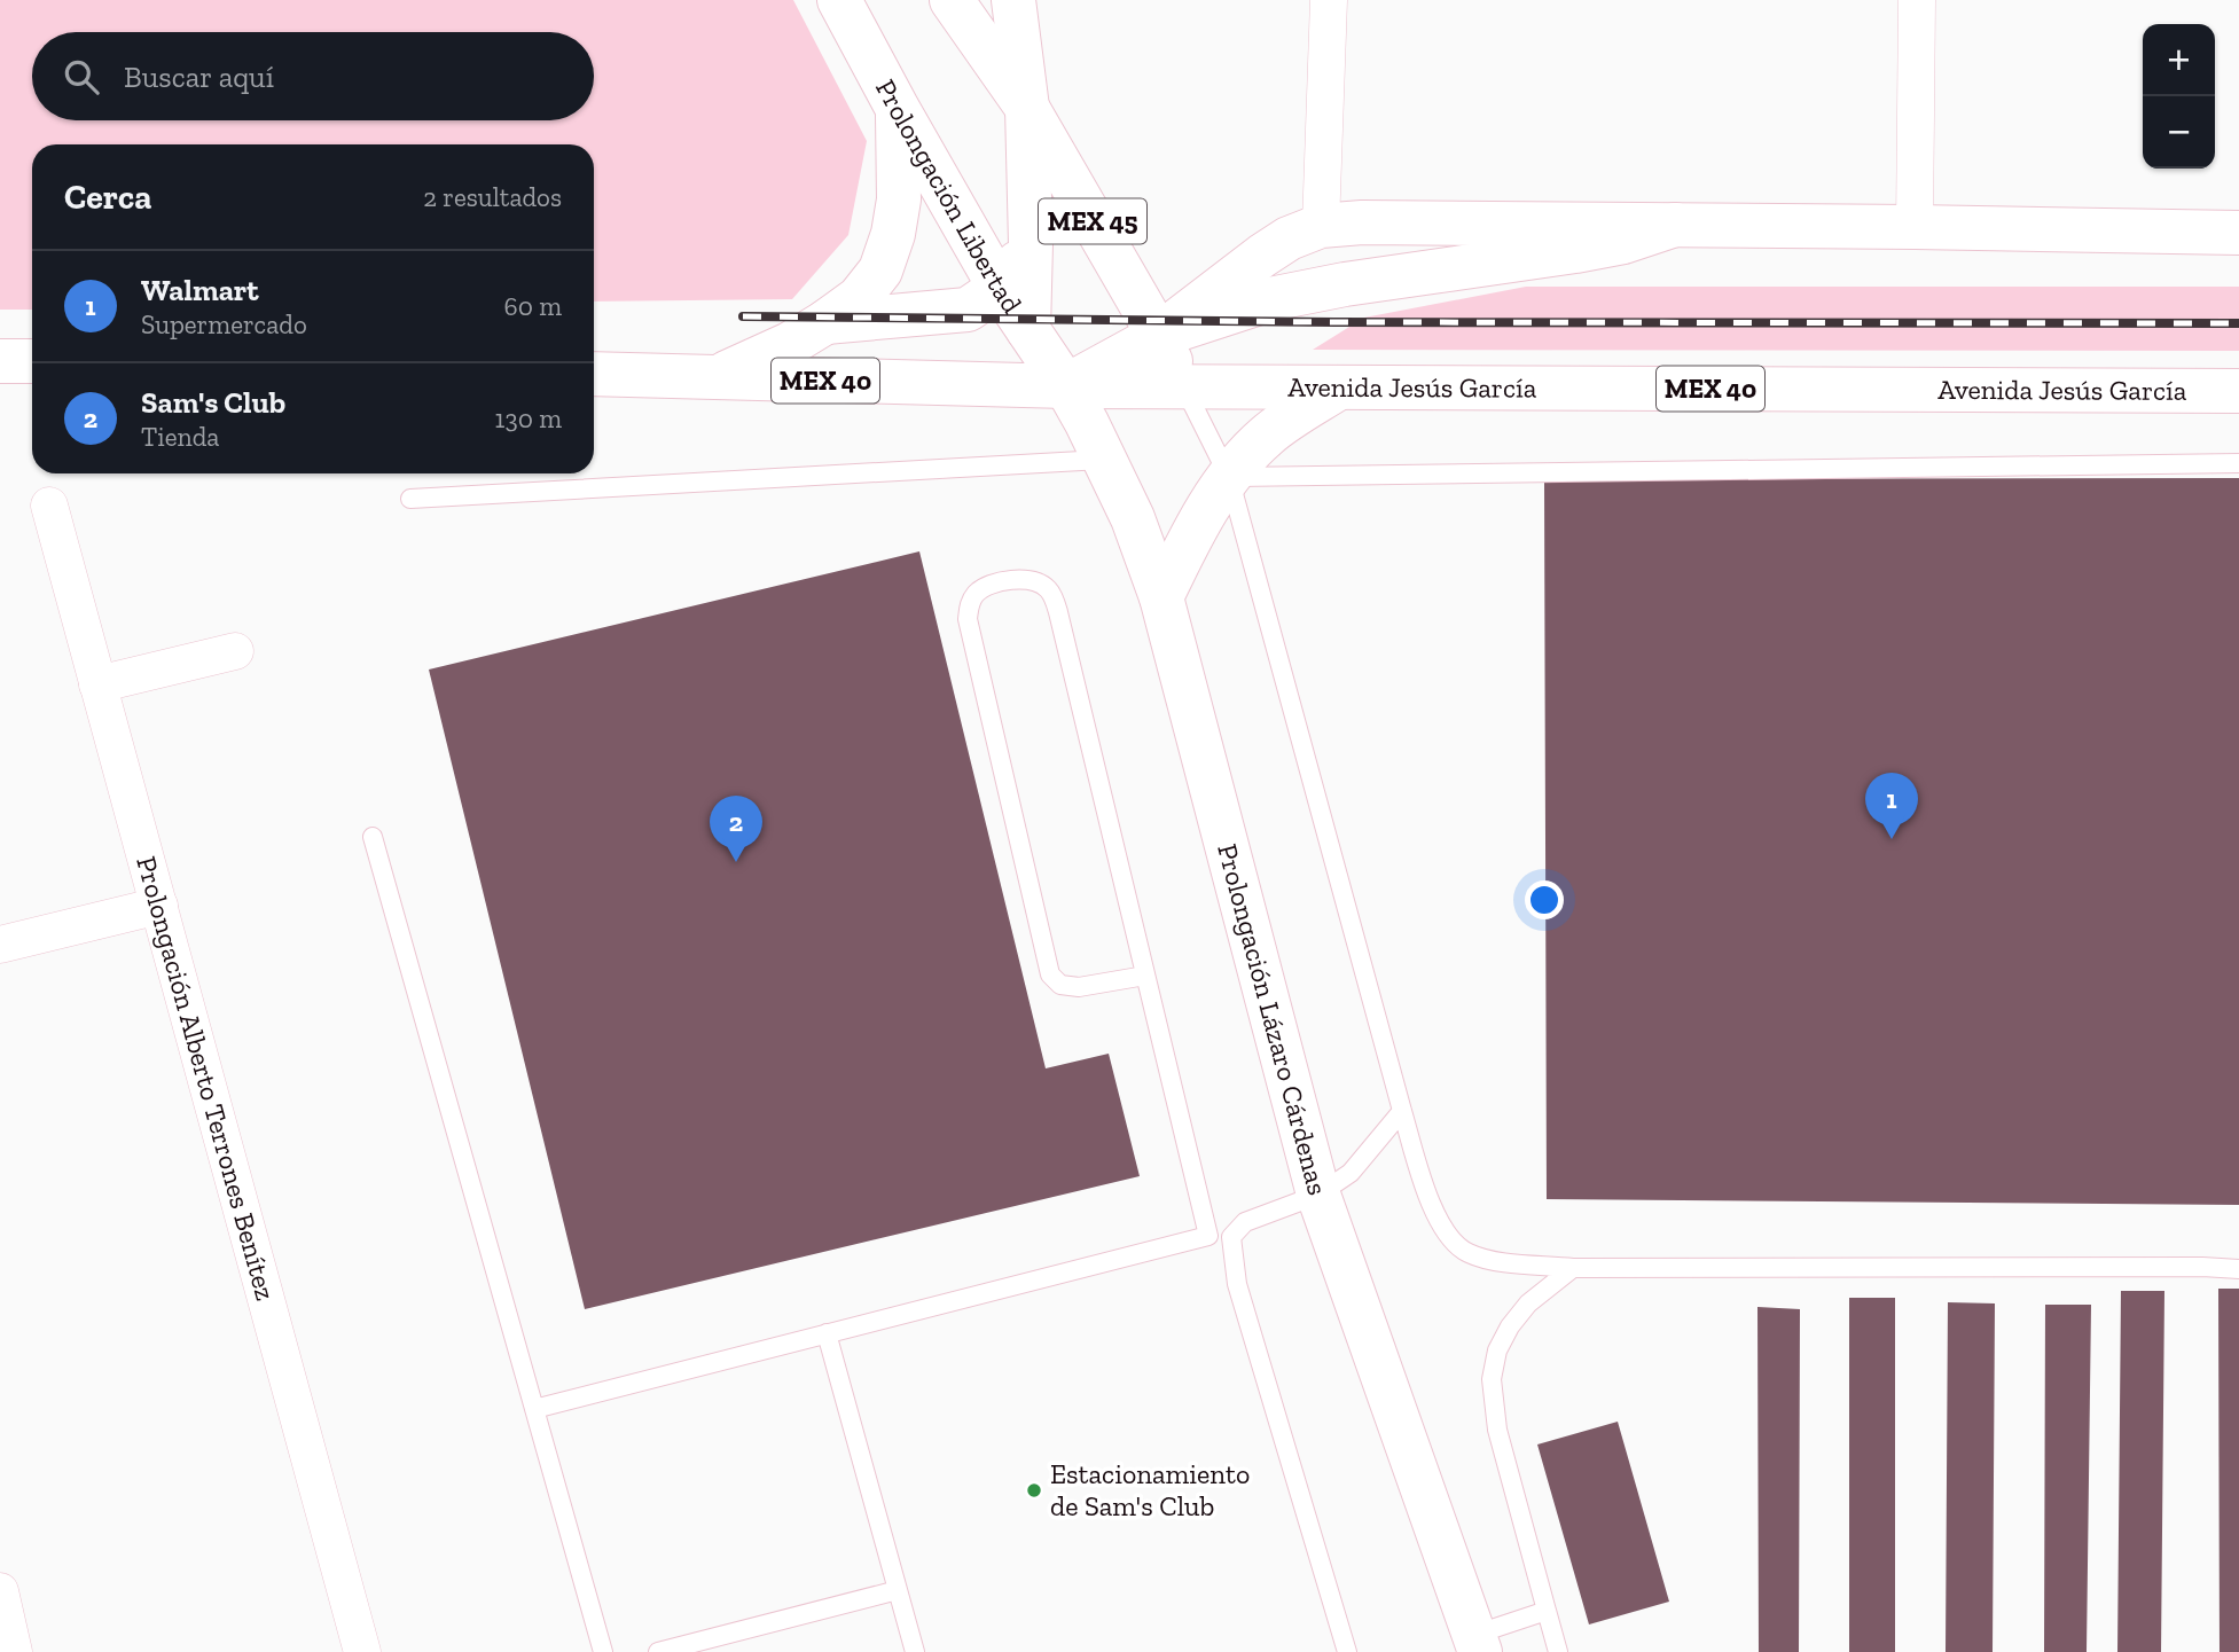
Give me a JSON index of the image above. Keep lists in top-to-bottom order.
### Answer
{
  "streets": {
    "main road": [
      "Prolongación Libertad",
      "MEX 45",
      "MEX 40",
      "Avenida Jesús García",
      "Prolongación Lázaro Cárdenas"
    ],
    "street": ["Prolongación Alberto Terrones Benítez"]
  },
  "crossings": [
    ["Prolongación Libertad", "Avenida Jesús García"],
    ["Prolongación Libertad", "Prolongación Lázaro Cárdenas"],
    ["MEX 45", "Avenida Jesús García"],
    ["Avenida Jesús García", "Prolongación Lázaro Cárdenas"]
  ],
  "places": ["Estacionamiento de Sam's Club"],
  "page": {
    "map_buttons": ["+", "−"],
    "search": "Buscar aquí",
    "heading": ["Cerca", "2 resultados"],
    "list": [
      {
        "mark": "1",
        "name": "Walmart",
        "note": "Supermercado",
        "value": "60 m"
      },
      {
        "mark": "2",
        "name": "Sam's Club",
        "note": "Tienda",
        "value": "130 m"
      }
    ],
    "pins": ["1", "2"]
  }
}
